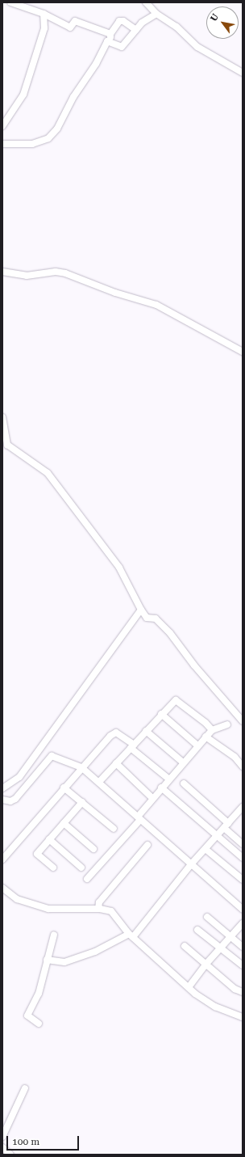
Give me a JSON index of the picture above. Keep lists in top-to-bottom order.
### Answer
{
  "scale_bar": "100 m",
  "north": "top left"
}
